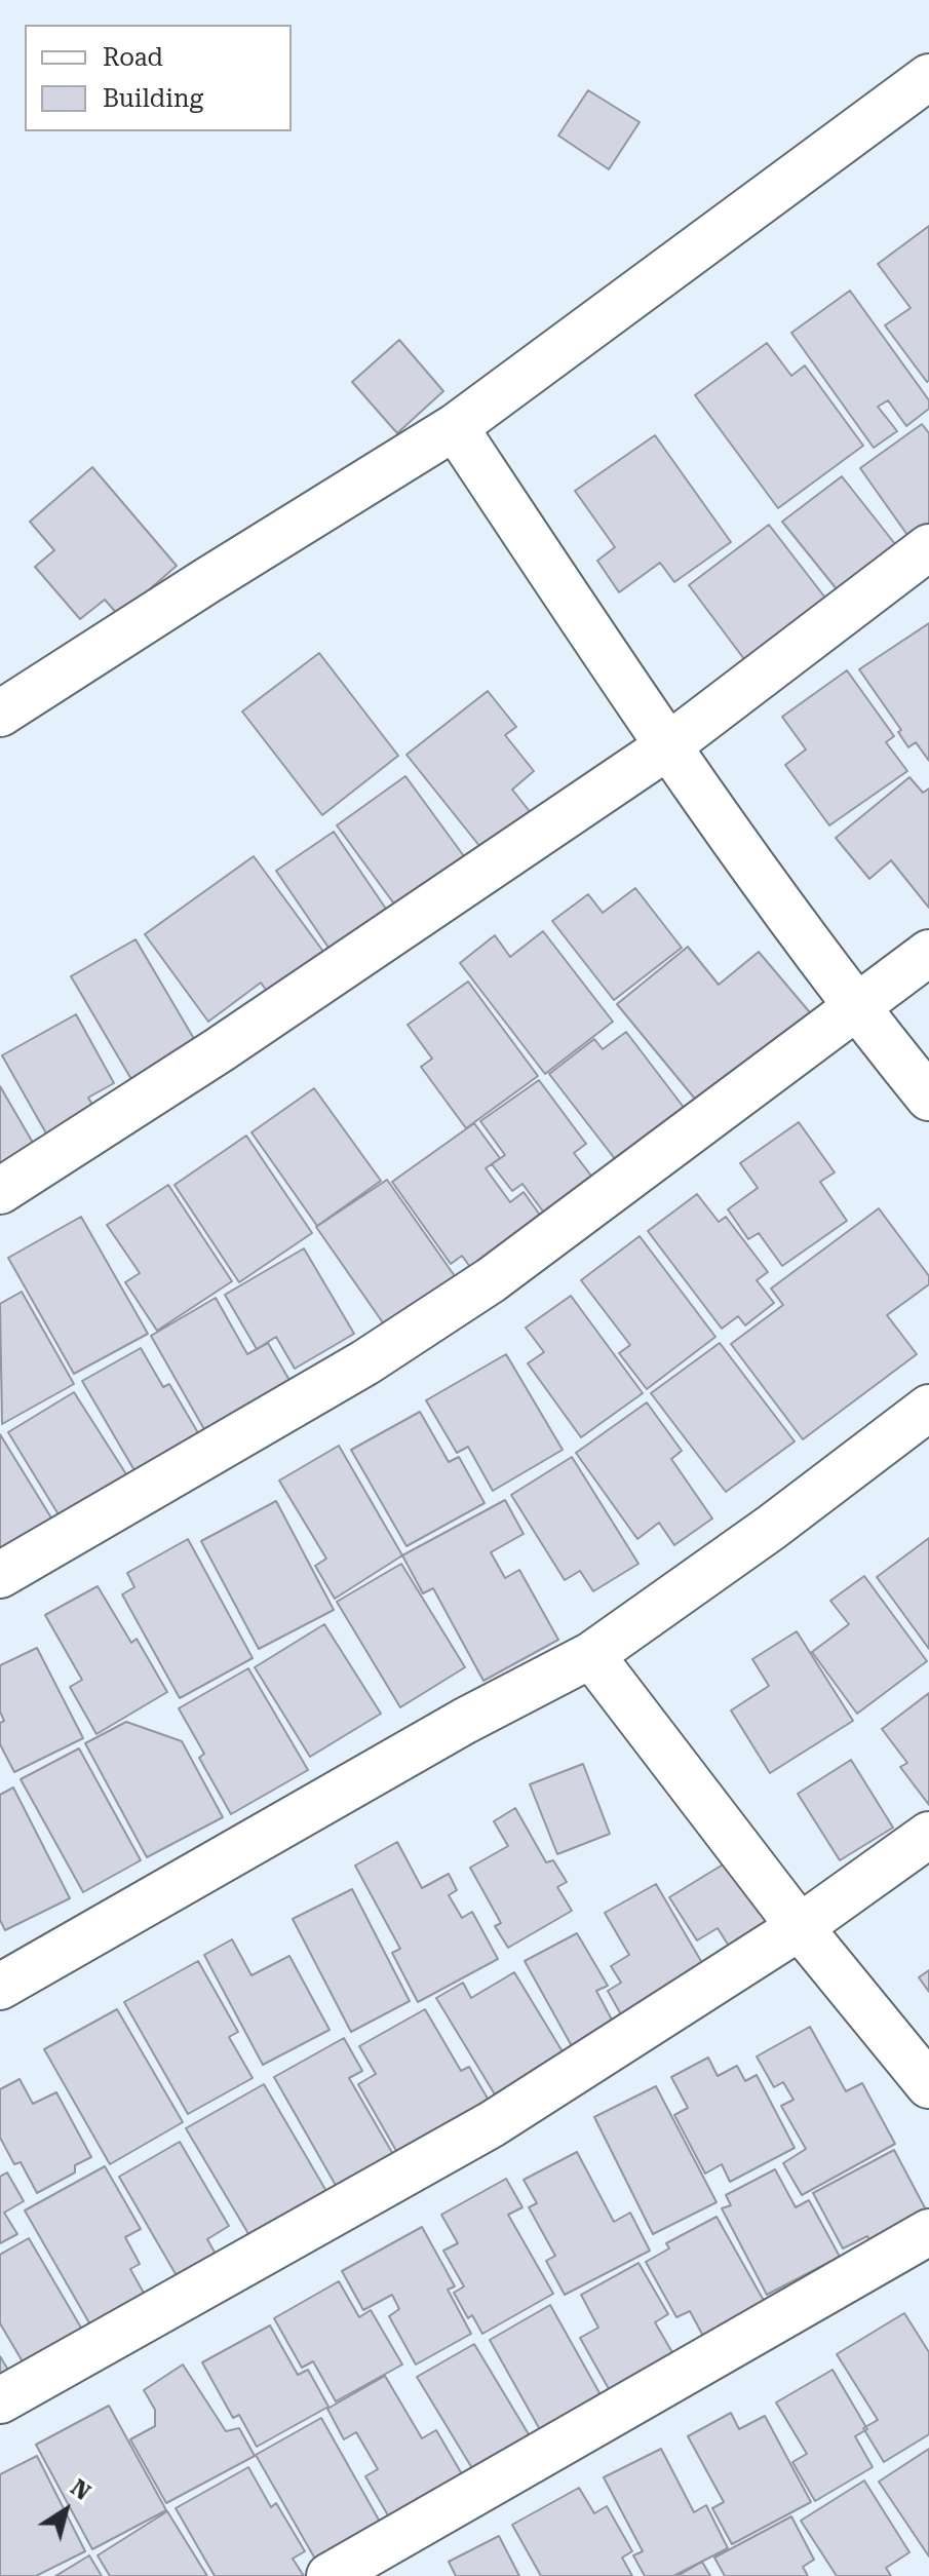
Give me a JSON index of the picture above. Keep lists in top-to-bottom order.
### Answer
{
  "legend": ["Road", "Building"],
  "north": "top right"
}
